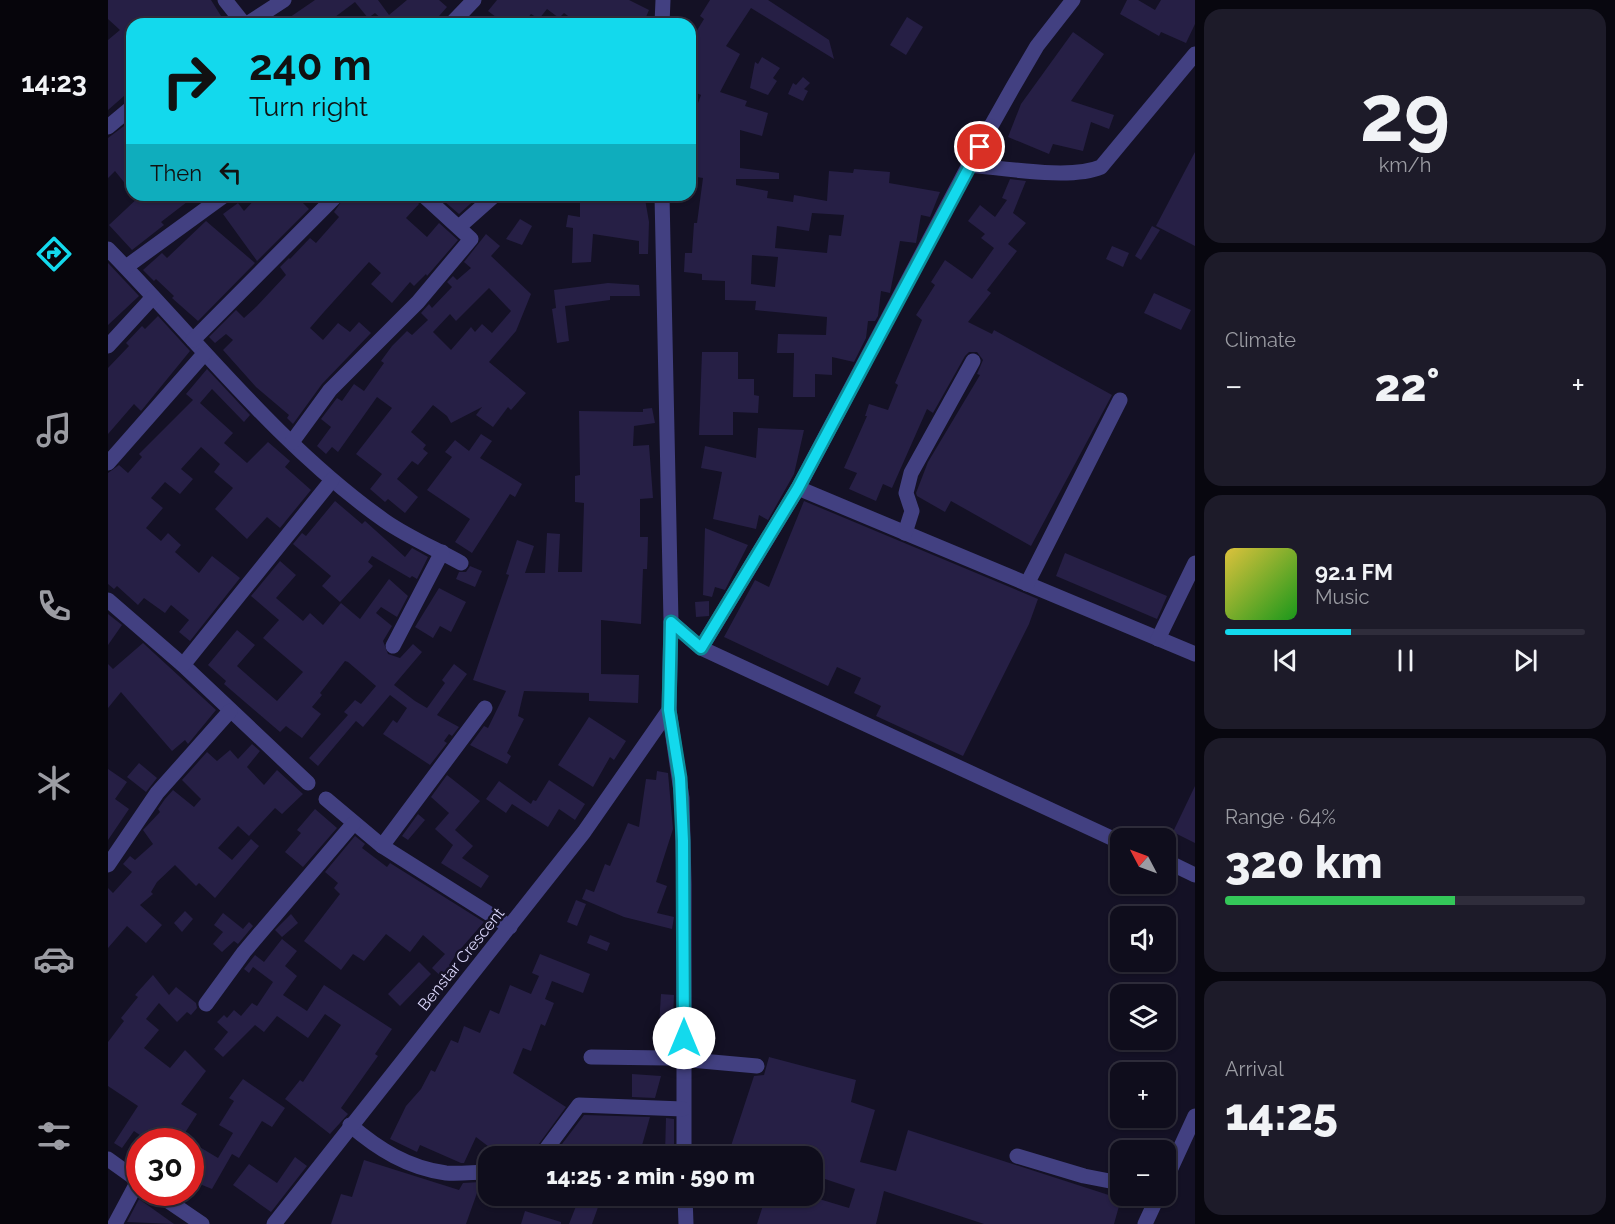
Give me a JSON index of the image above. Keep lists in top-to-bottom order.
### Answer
{
  "streets": {
    "street": ["Benstar Crescent"]
  },
  "north": "top left",
  "page": {
    "tabs": "14:23",
    "tile": [
      ["29", "km/h"],
      "Climate",
      ["Range · 64%", "320 km"],
      ["Arrival", "14:25"]
    ],
    "turn": ["240 m", "Turn right"],
    "then": "Then",
    "heat": ["−", "22°", "+"],
    "song": ["92.1 FM", "Music"],
    "map_buttons": ["+", "−"],
    "limit": "30",
    "trip": "14:25 · 2 min · 590 m"
  }
}
